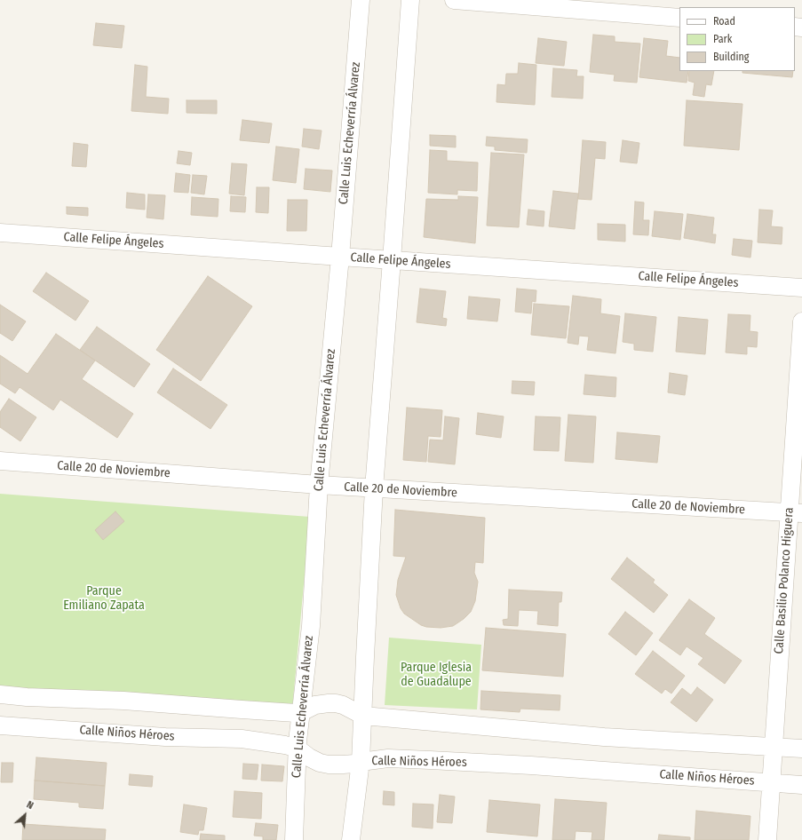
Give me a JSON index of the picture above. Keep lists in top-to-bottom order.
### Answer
{
  "streets": {
    "street": [
      "Calle Luis Echeverría Álvarez",
      "Calle Felipe Ángeles",
      "Calle 20 de Noviembre",
      "Calle Basilio Polanco Higuera",
      "Calle Niños Héroes"
    ]
  },
  "crossings": [
    ["Calle Luis Echeverría Álvarez", "Calle Felipe Ángeles"],
    ["Calle Luis Echeverría Álvarez", "Calle 20 de Noviembre"],
    ["Calle Luis Echeverría Álvarez", "Calle Niños Héroes"],
    ["Calle 20 de Noviembre", "Calle Basilio Polanco Higuera"],
    ["Calle Basilio Polanco Higuera", "Calle Niños Héroes"]
  ],
  "parks": ["Parque Emiliano Zapata", "Parque Iglesia de Guadalupe"],
  "legend": ["Road", "Park", "Building"],
  "north": "top right"
}
